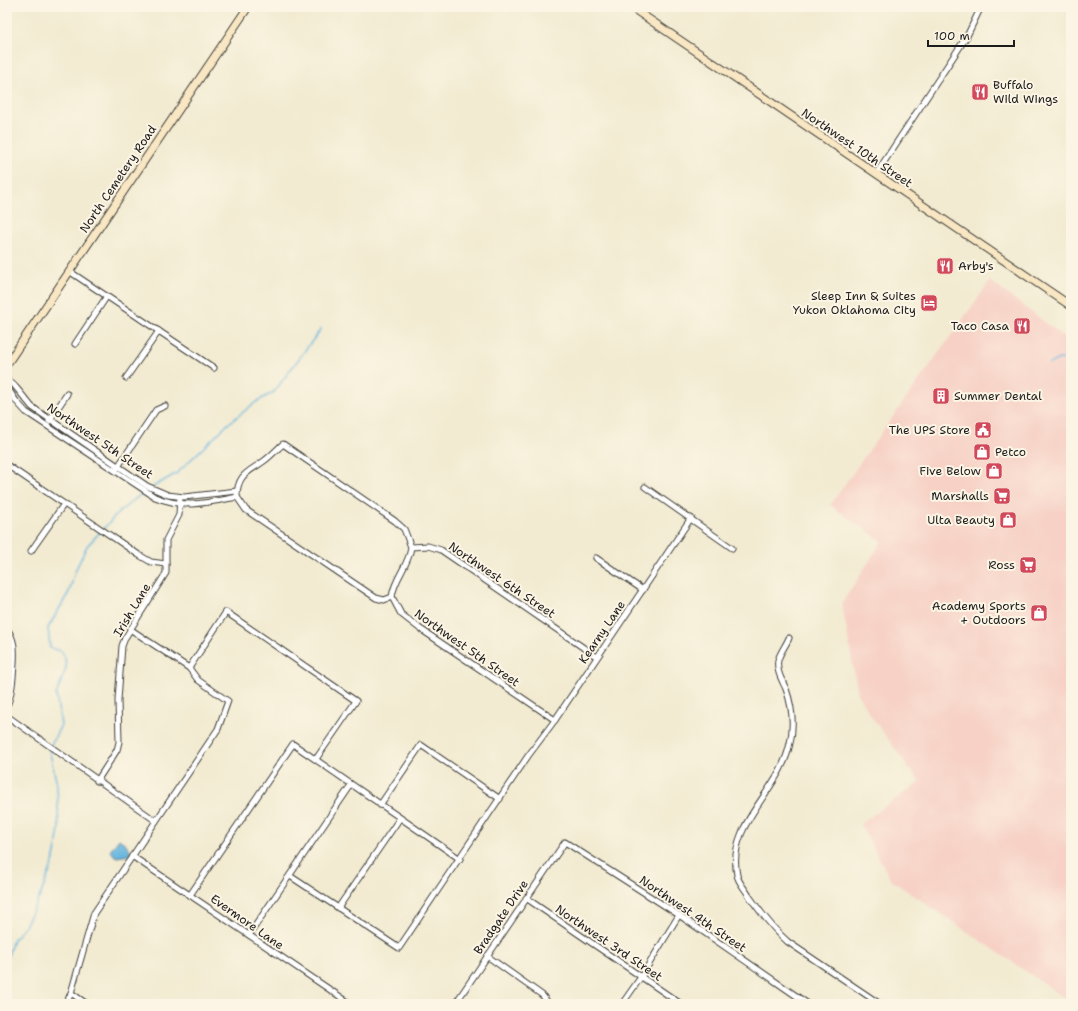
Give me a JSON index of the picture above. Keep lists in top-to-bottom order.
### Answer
{
  "streets": {
    "main road": ["Northwest 10th Street", "North Cemetery Road"],
    "street": [
      "Northwest 5th Street",
      "Northwest 6th Street",
      "Irish Lane",
      "Kearny Lane",
      "Northwest 4th Street",
      "Bradgate Drive",
      "Evermore Lane",
      "Northwest 3rd Street"
    ]
  },
  "crossings": [
    ["Northwest 5th Street", "Irish Lane"],
    ["Northwest 5th Street", "Kearny Lane"],
    ["Northwest 6th Street", "Kearny Lane"],
    ["Northwest 4th Street", "Bradgate Drive"],
    ["Bradgate Drive", "Northwest 3rd Street"]
  ],
  "places": {
    "restaurant": ["Buffalo Wild Wings", "Arby's", "Taco Casa"],
    "hotel": ["Sleep Inn & Suites Yukon Oklahoma City"],
    "building": ["Summer Dental"],
    "public building": ["The UPS Store"],
    "shop": [
      "Petco",
      "Five Below",
      "Ulta Beauty",
      "Academy Sports + Outdoors"
    ],
    "supermarket": ["Marshalls", "Ross"]
  },
  "scale_bar": "100 m"
}
